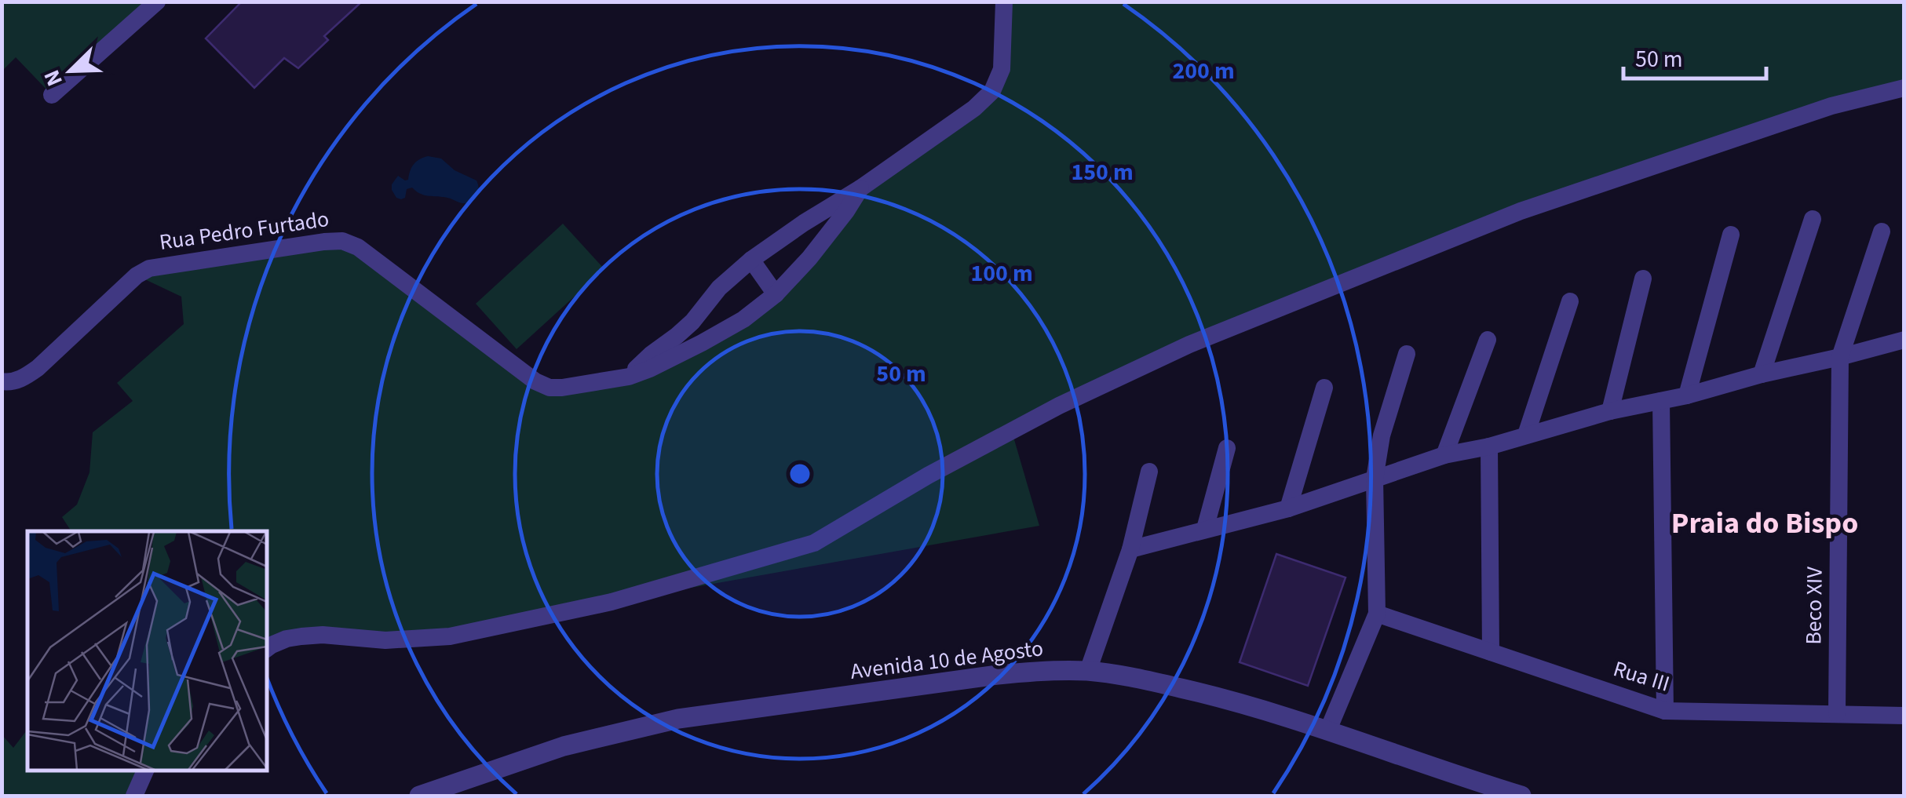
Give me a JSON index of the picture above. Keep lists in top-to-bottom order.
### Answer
{
  "streets": {
    "street": [
      "Rua Pedro Furtado",
      "Beco XIV",
      "Avenida 10 de Agosto",
      "Rua III"
    ]
  },
  "crossings": [
    ["Beco XIV", "Rua III"]
  ],
  "districts": ["Praia do Bispo"],
  "scale_bar": "50 m",
  "north": "bottom left",
  "rings": [
    "200 m",
    "150 m",
    "100 m",
    "50 m"
  ]
}
